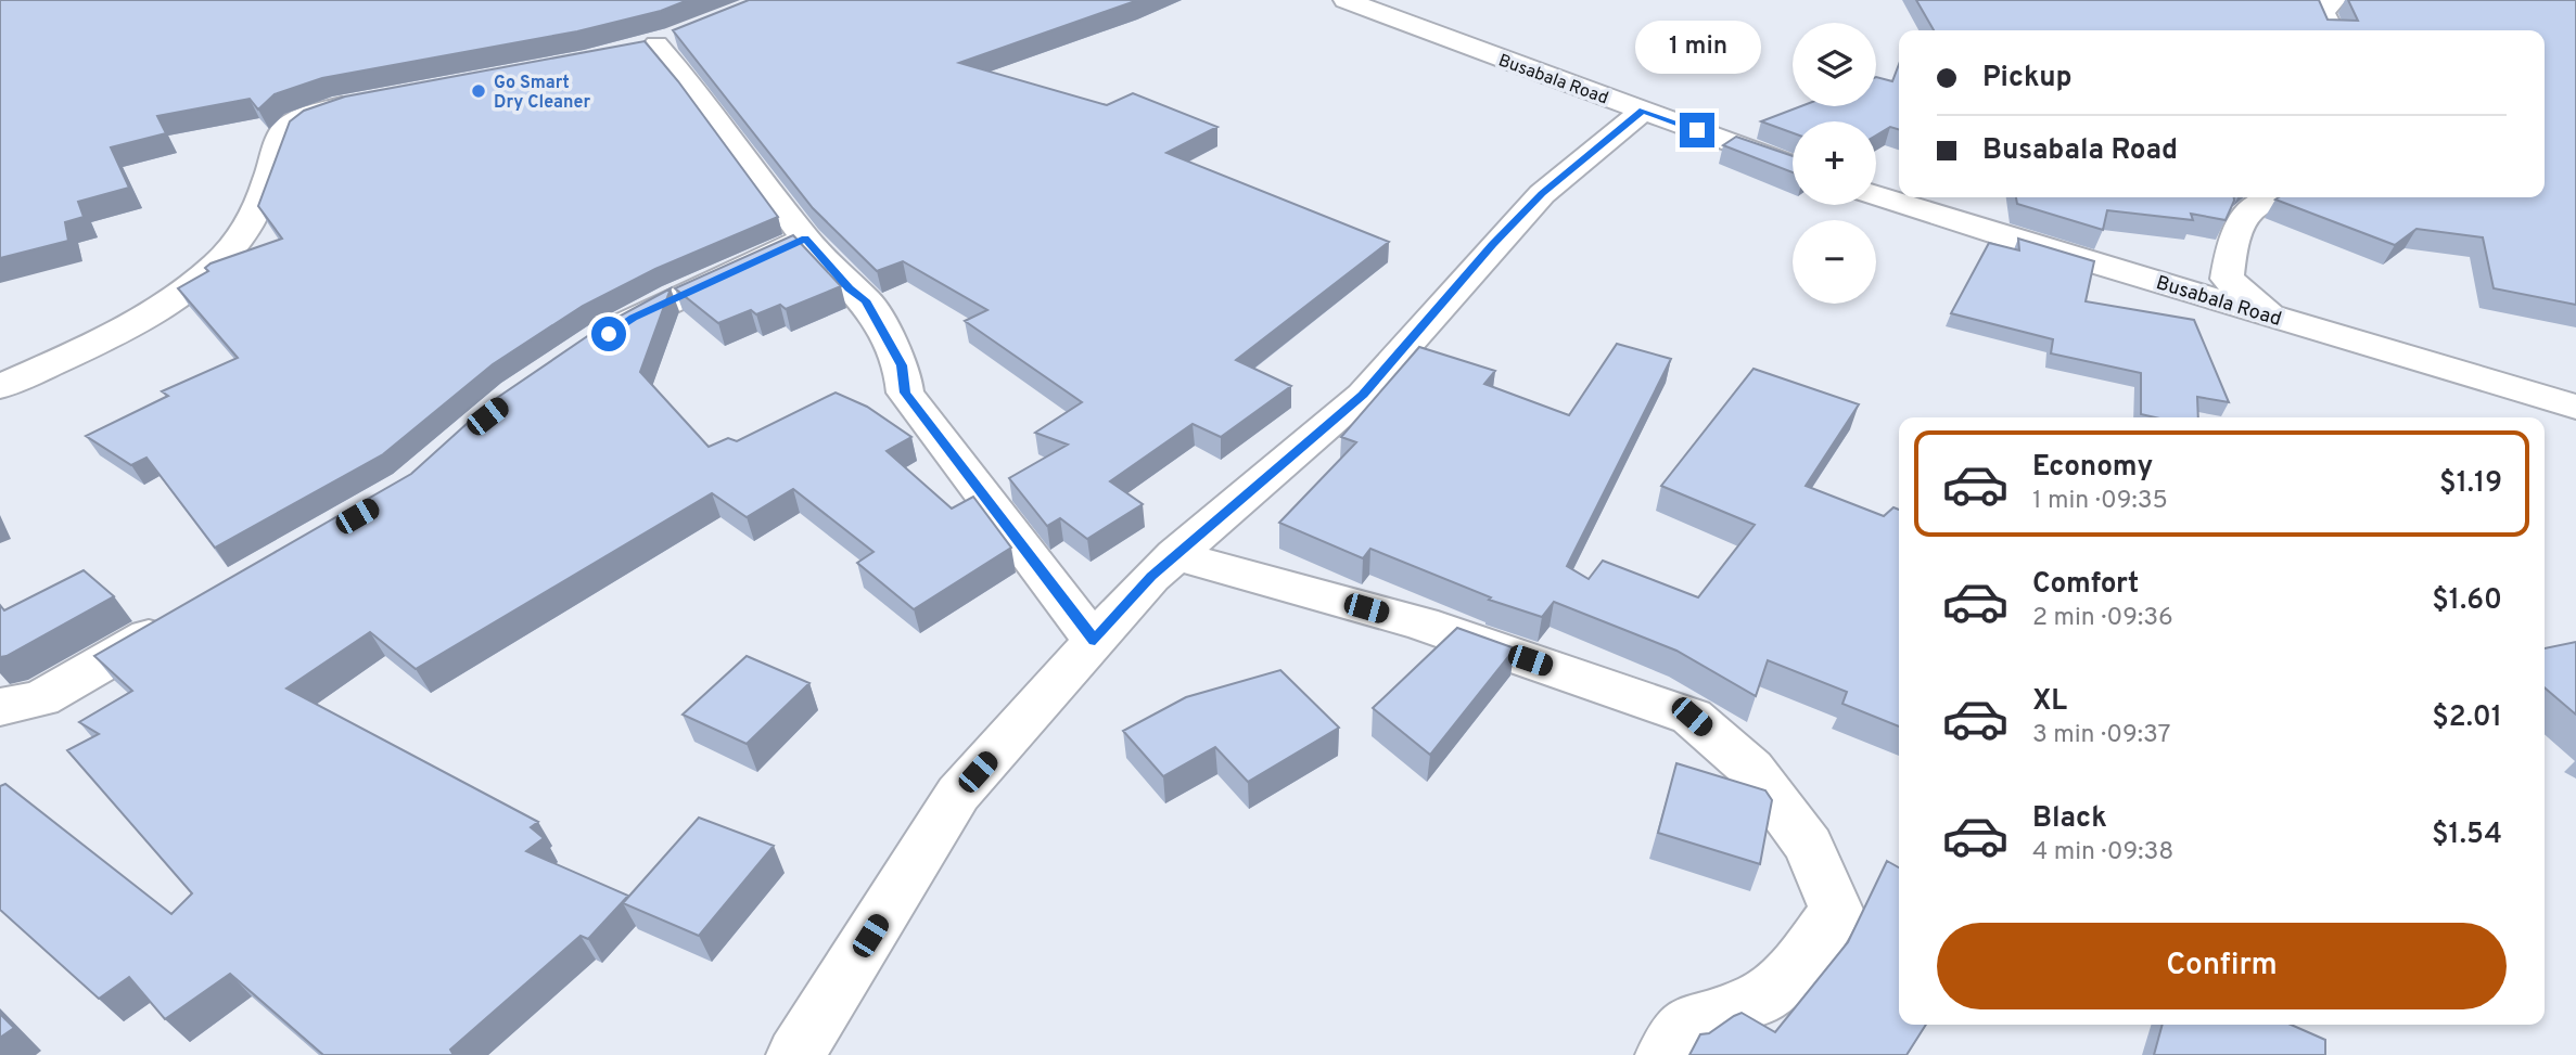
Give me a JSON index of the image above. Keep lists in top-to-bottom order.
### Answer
{
  "streets": {
    "street": ["Busabala Road"]
  },
  "places": ["Go Smart Dry Cleaner"],
  "page": {
    "bubble": "1 min",
    "map_buttons": ["+", "−"],
    "banner": ["Pickup", "Busabala Road"],
    "list": [
      {
        "name": "Economy",
        "note": "1 min · 09:35",
        "value": "$1.19"
      },
      {
        "name": "Comfort",
        "note": "2 min · 09:36",
        "value": "$1.60"
      },
      {
        "name": "XL",
        "note": "3 min · 09:37",
        "value": "$2.01"
      },
      {
        "name": "Black",
        "note": "4 min · 09:38",
        "value": "$1.54"
      }
    ],
    "buttons": "Confirm"
  }
}
